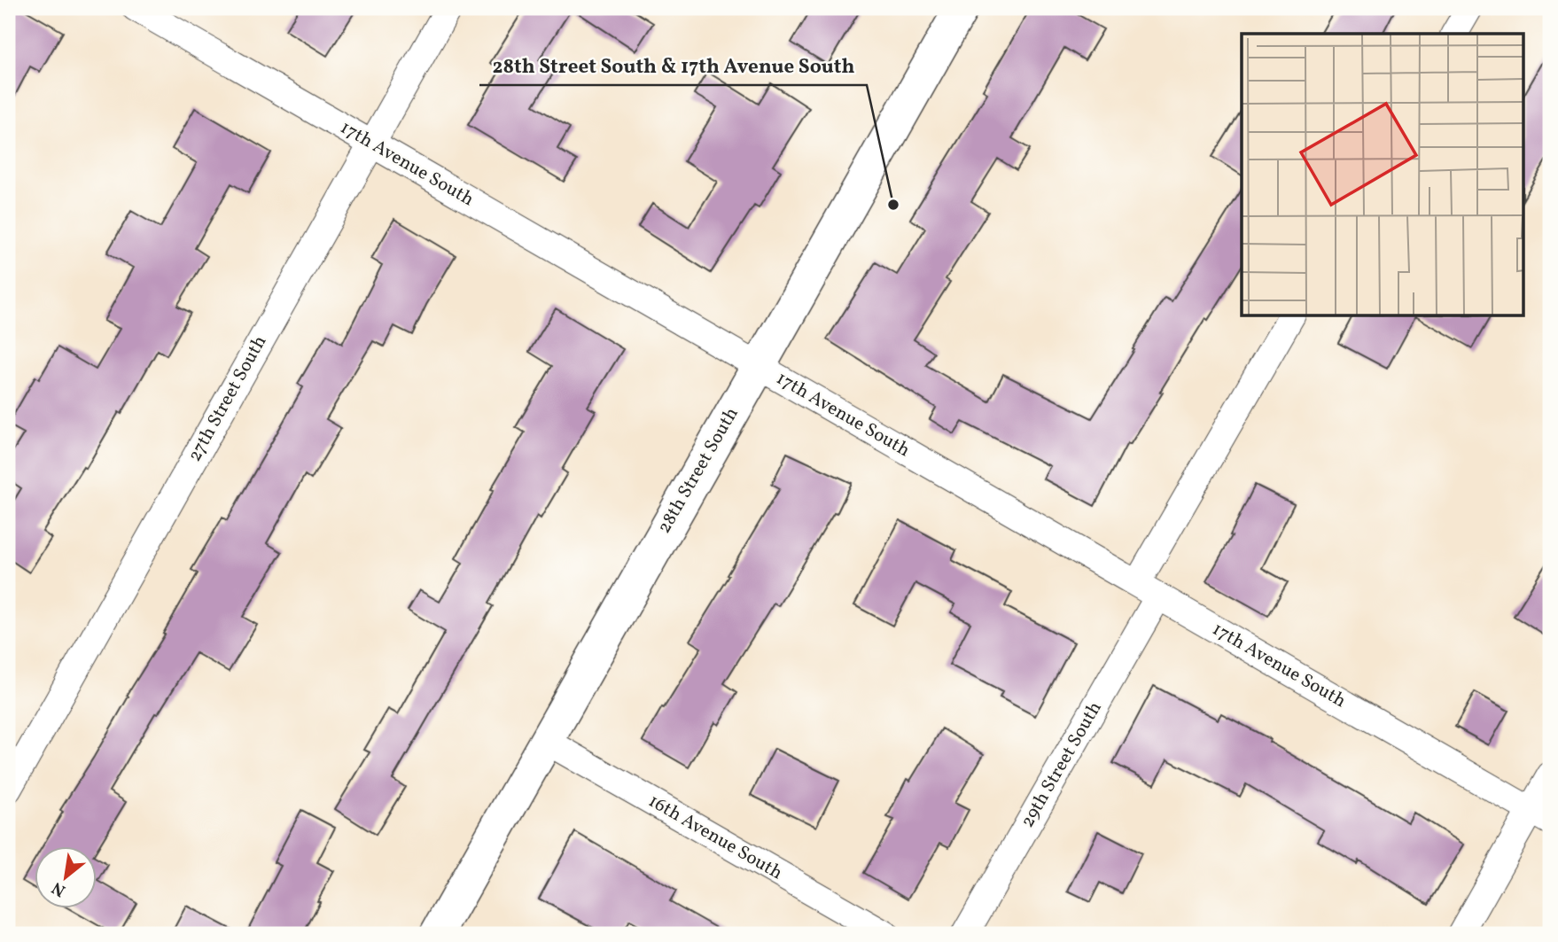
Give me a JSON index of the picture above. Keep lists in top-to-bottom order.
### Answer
{
  "streets": {
    "street": [
      "17th Avenue South",
      "27th Street South",
      "28th Street South",
      "29th Street South",
      "16th Avenue South"
    ]
  },
  "crossings": [
    ["17th Avenue South", "27th Street South"],
    ["17th Avenue South", "28th Street South"],
    ["17th Avenue South", "29th Street South"],
    ["28th Street South", "16th Avenue South"]
  ],
  "places": ["28th Street South & 17th Avenue South"],
  "north": "bottom left"
}
